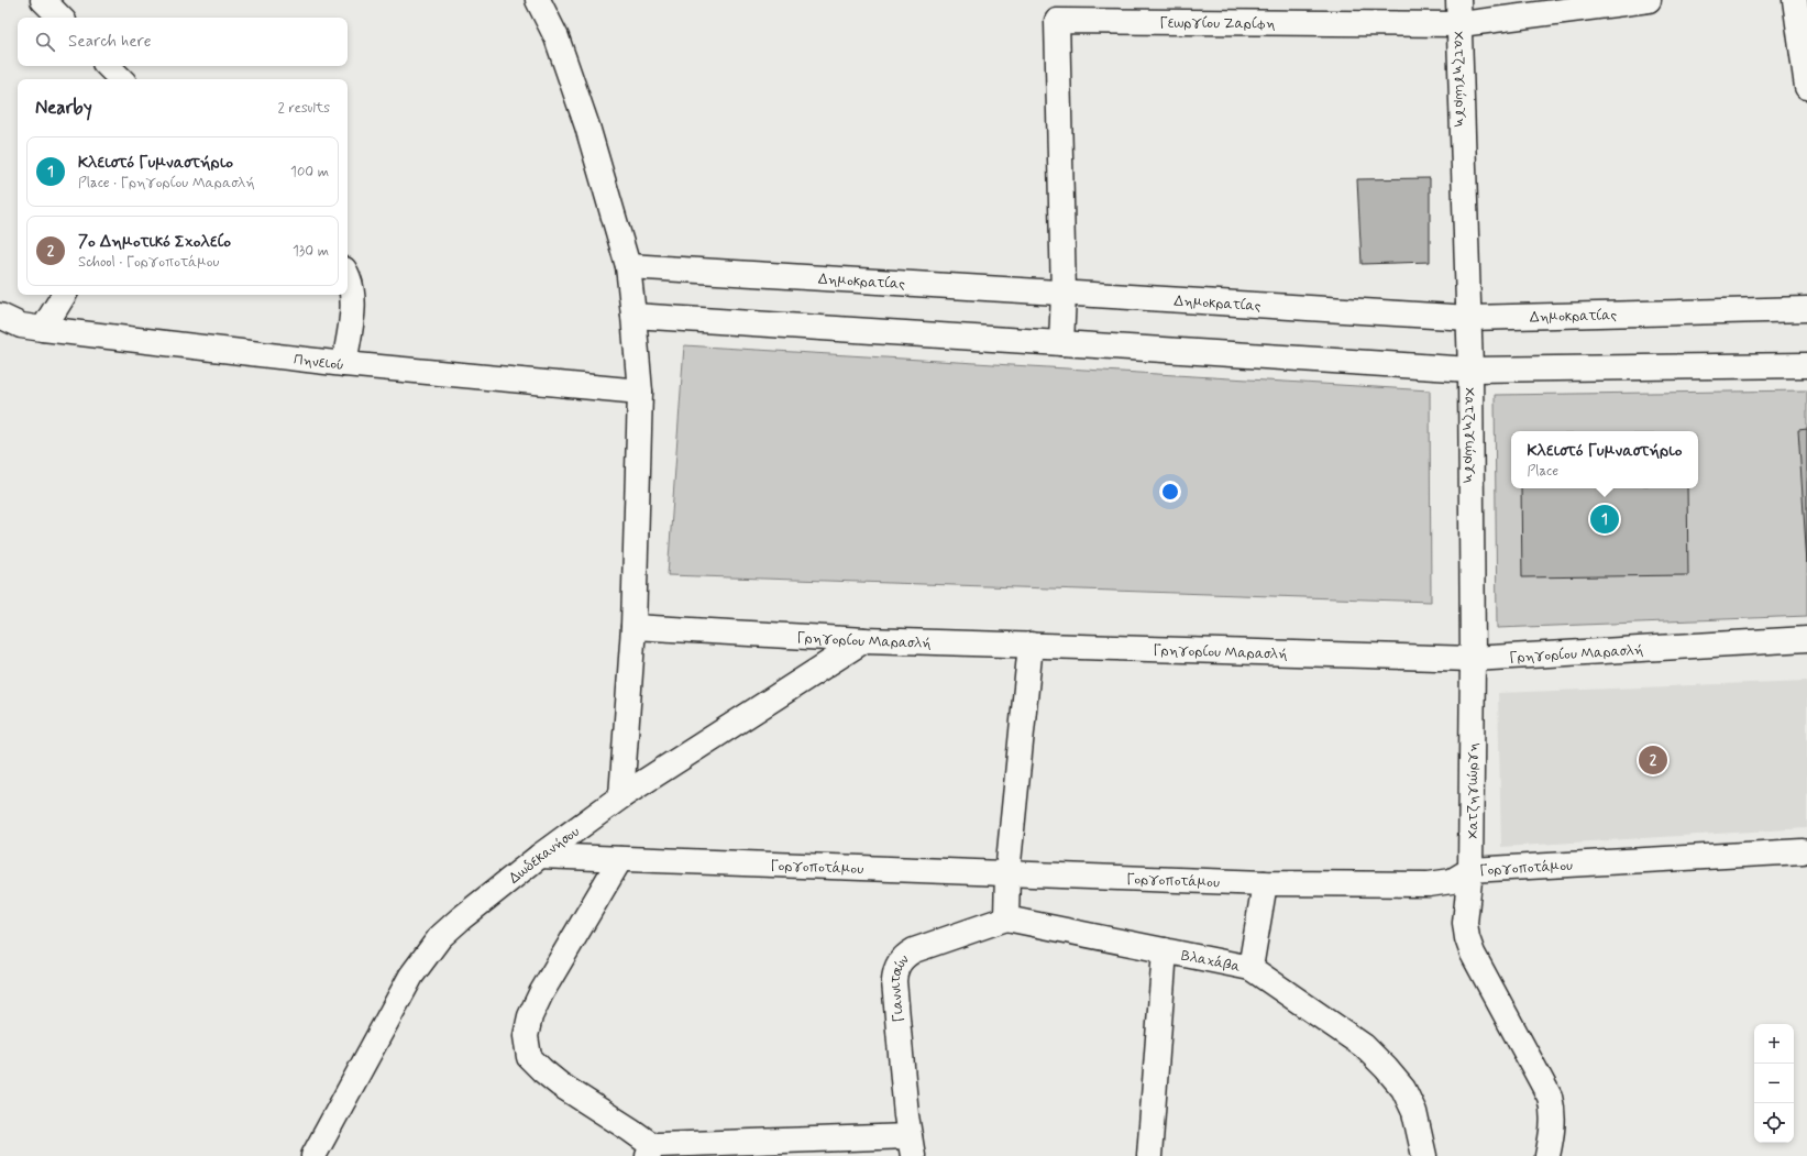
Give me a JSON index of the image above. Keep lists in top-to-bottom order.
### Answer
{
  "streets": {
    "street": [
      "Γεωργίου Ζαρίφη",
      "Χατζηγιώργη",
      "Δημοκρατίας",
      "Πηνειού",
      "Γρηγορίου Μαρασλή",
      "Δωδεκανήσου",
      "Γοργοποτάμου",
      "Βλαχάβα",
      "Γιαννιτσών"
    ]
  },
  "crossings": [
    ["Γεωργίου Ζαρίφη", "Χατζηγιώργη"],
    ["Γεωργίου Ζαρίφη", "Δημοκρατίας"],
    ["Χατζηγιώργη", "Δημοκρατίας"],
    ["Χατζηγιώργη", "Γρηγορίου Μαρασλή"],
    ["Χατζηγιώργη", "Γοργοποτάμου"],
    ["Γρηγορίου Μαρασλή", "Δωδεκανήσου"],
    ["Δωδεκανήσου", "Γοργοποτάμου"],
    ["Βλαχάβα", "Γιαννιτσών"]
  ],
  "page": {
    "search": "Search here",
    "heading": ["Nearby", "2 results"],
    "list": [
      {
        "mark": "1",
        "name": "Κλειστό Γυμναστήριο",
        "note": "Place · Γρηγορίου Μαρασλή",
        "value": "100 m"
      },
      {
        "mark": "2",
        "name": "7ο Δημοτικό Σχολείο",
        "note": "School · Γοργοποτάμου",
        "value": "130 m"
      }
    ],
    "popup": ["Κλειστό Γυμναστήριο", "Place"],
    "pins": ["1", "2"],
    "map_buttons": ["+", "−"]
  }
}
